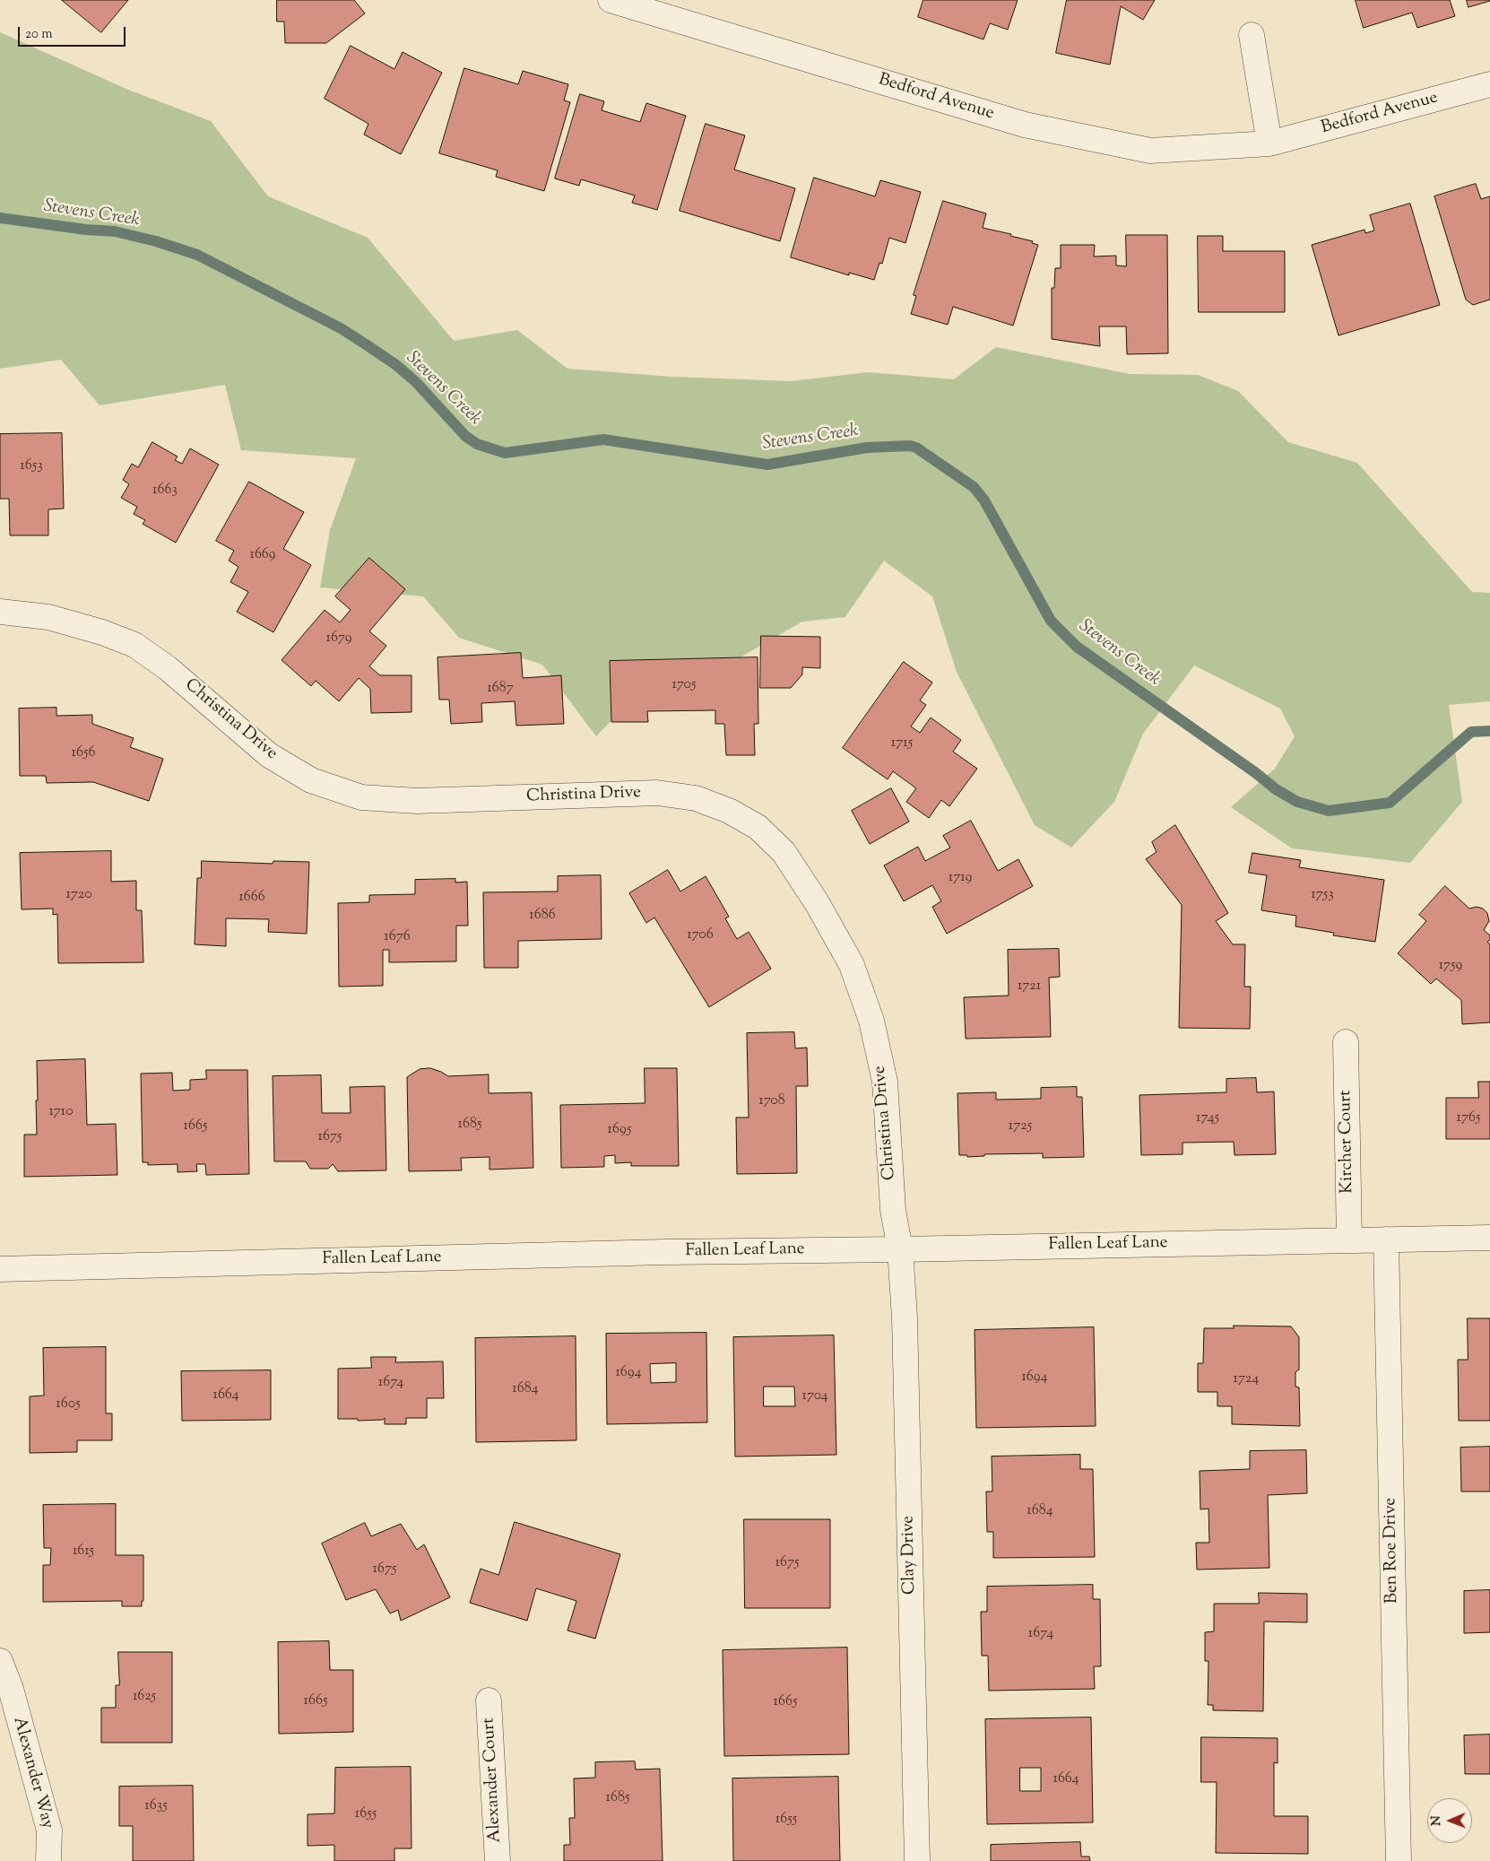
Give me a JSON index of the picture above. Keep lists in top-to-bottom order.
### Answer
{
  "streets": {
    "street": [
      "Bedford Avenue",
      "Christina Drive",
      "Kircher Court",
      "Fallen Leaf Lane",
      "Ben Roe Drive",
      "Clay Drive",
      "Alexander Way",
      "Alexander Court"
    ]
  },
  "crossings": [
    ["Christina Drive", "Fallen Leaf Lane"],
    ["Christina Drive", "Clay Drive"],
    ["Kircher Court", "Fallen Leaf Lane"],
    ["Fallen Leaf Lane", "Ben Roe Drive"],
    ["Fallen Leaf Lane", "Clay Drive"]
  ],
  "water": ["Stevens Creek"],
  "house_numbers": [
    "1653",
    "1663",
    "1669",
    "1679",
    "1705",
    "1687",
    "1715",
    "1656",
    "1719",
    "1720",
    "1753",
    "1666",
    "1686",
    "1706",
    "1676",
    "1759",
    "1721",
    "1708",
    "1710",
    "1745",
    "1765",
    "1685",
    "1665",
    "1725",
    "1695",
    "1675",
    "1694",
    "1694",
    "1724",
    "1674",
    "1684",
    "1664",
    "1704",
    "1605",
    "1684",
    "1615",
    "1675",
    "1675",
    "1674",
    "1625",
    "1665",
    "1665",
    "1664",
    "1685",
    "1635",
    "1655",
    "1655"
  ],
  "scale_bar": "20 m",
  "north": "left"
}
